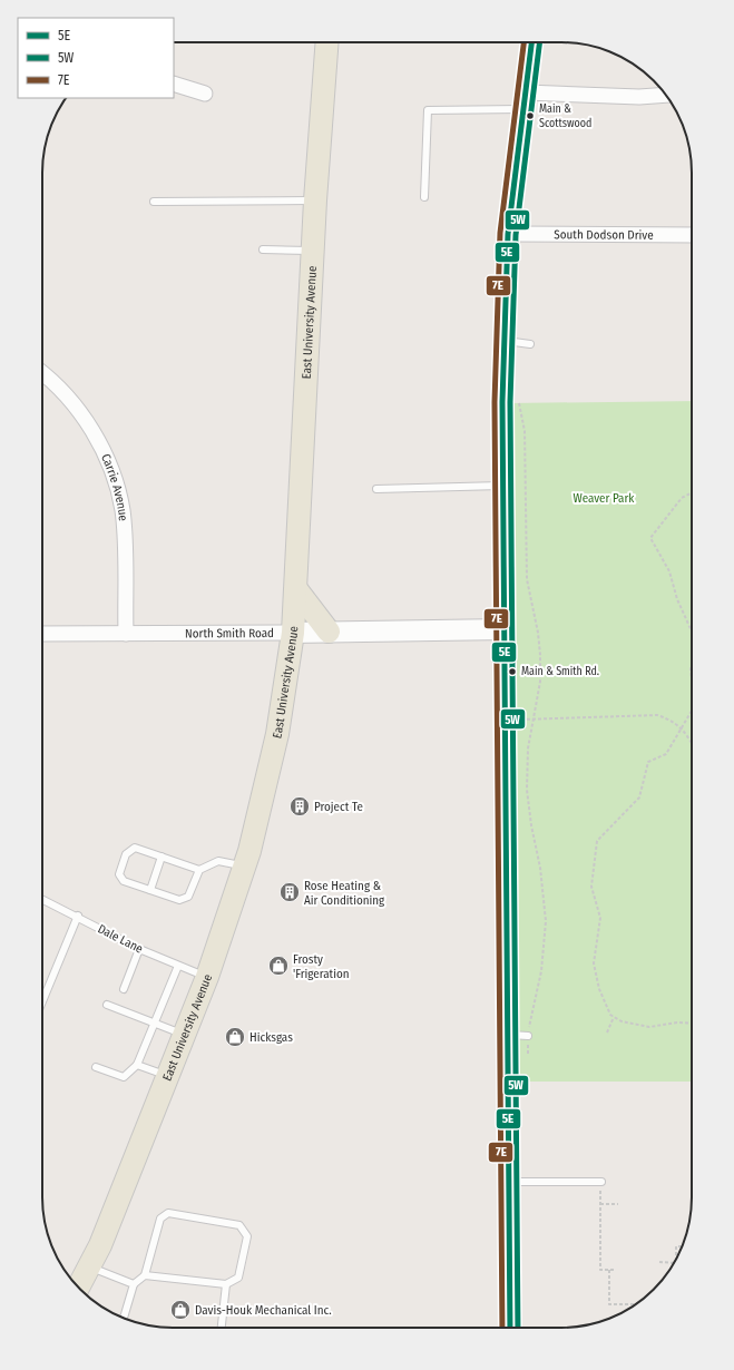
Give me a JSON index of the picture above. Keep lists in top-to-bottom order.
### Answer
{
  "streets": {
    "main road": ["East University Avenue", "North Smith Road"],
    "street": ["South Dodson Drive", "Carrie Avenue"],
    "lane": ["Dale Lane"]
  },
  "crossings": [
    ["East University Avenue", "North Smith Road"],
    ["East University Avenue", "Dale Lane"],
    ["Carrie Avenue", "North Smith Road"]
  ],
  "parks": ["Weaver Park"],
  "places": {
    "other": ["Main & Scottswood", "Main & Smith Rd."],
    "building": ["Project Te", "Rose Heating & Air Conditioning"],
    "shop": ["Frosty 'Frigeration", "Hicksgas", "Davis-Houk Mechanical Inc."]
  },
  "lines": ["transit line 5E", "transit line 5W", "transit line 7E"],
  "legend": ["5E", "5W", "7E"]
}
